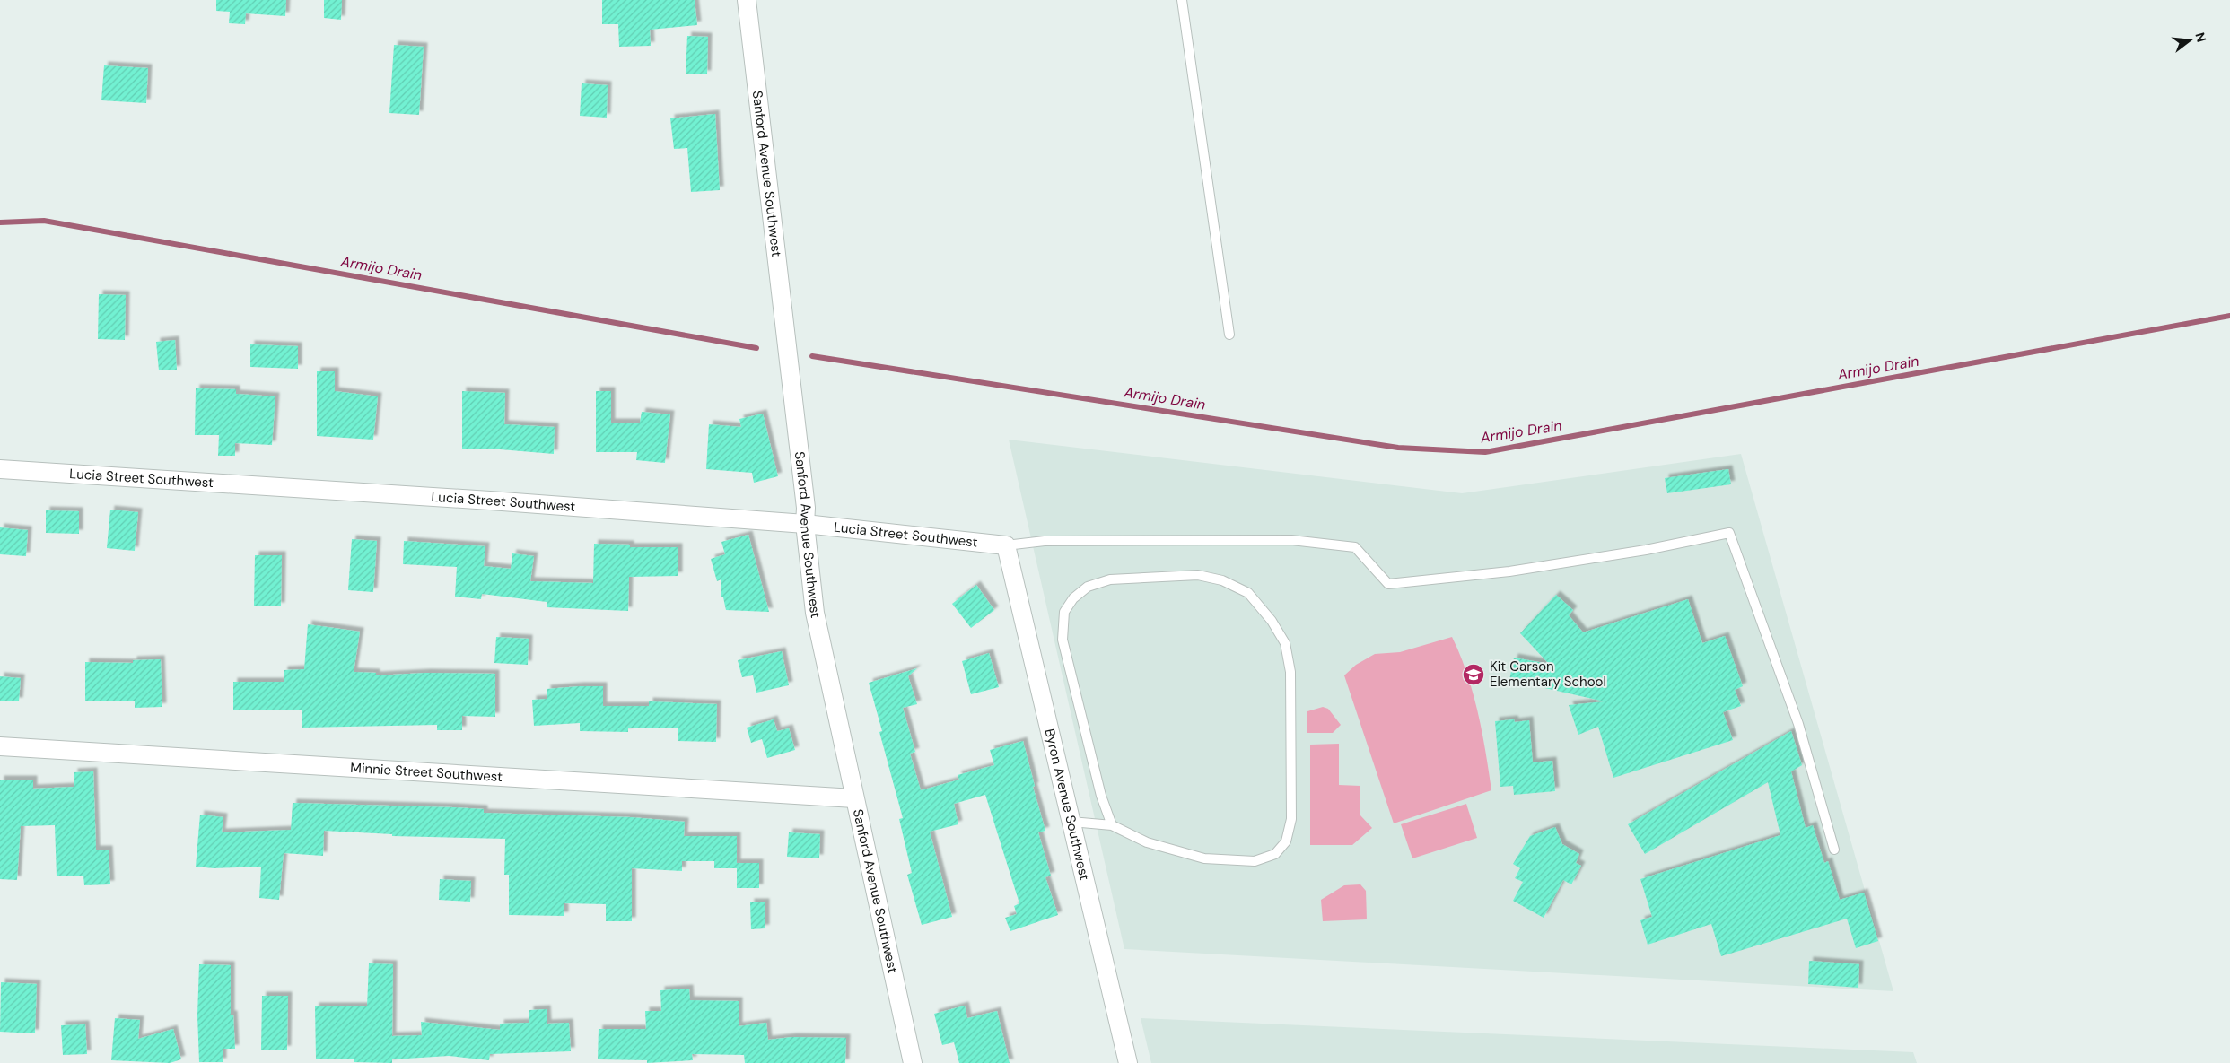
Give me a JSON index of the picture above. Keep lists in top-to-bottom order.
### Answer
{
  "streets": {
    "street": [
      "Sanford Avenue Southwest",
      "Lucia Street Southwest",
      "Minnie Street Southwest",
      "Byron Avenue Southwest"
    ]
  },
  "crossings": [
    ["Sanford Avenue Southwest", "Lucia Street Southwest"],
    ["Sanford Avenue Southwest", "Minnie Street Southwest"],
    ["Lucia Street Southwest", "Byron Avenue Southwest"]
  ],
  "water": ["Armijo Drain"],
  "places": {
    "school or university": ["Kit Carson Elementary School"]
  },
  "north": "right"
}
